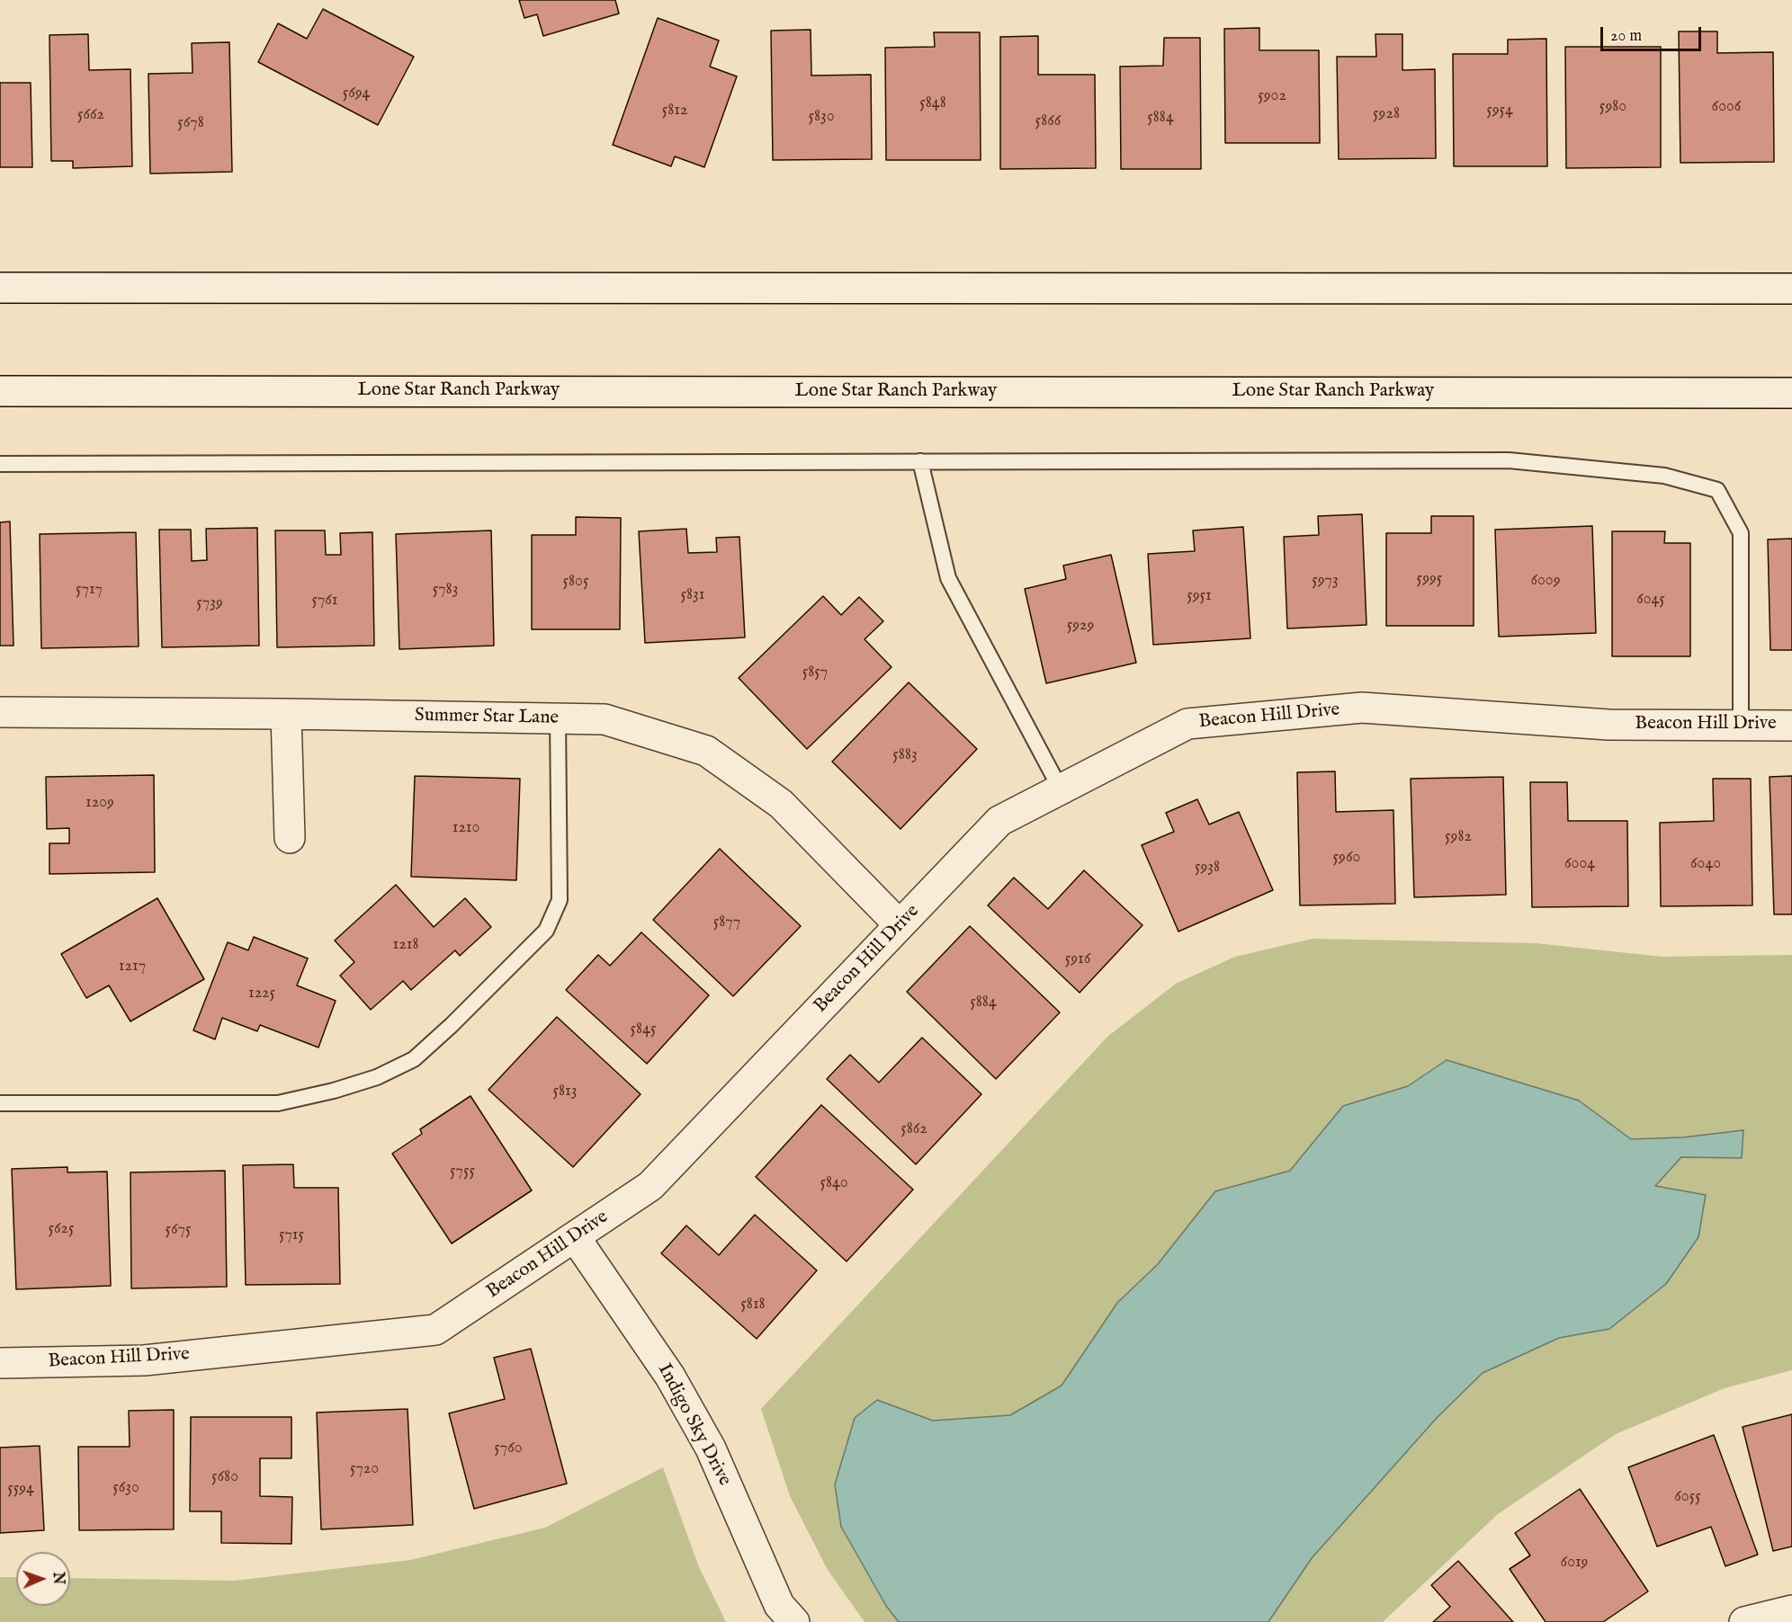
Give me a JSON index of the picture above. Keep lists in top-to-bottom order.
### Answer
{
  "streets": {
    "street": [
      "Lone Star Ranch Parkway",
      "Beacon Hill Drive",
      "Summer Star Lane",
      "Indigo Sky Drive"
    ]
  },
  "crossings": [
    ["Beacon Hill Drive", "Summer Star Lane"],
    ["Beacon Hill Drive", "Indigo Sky Drive"]
  ],
  "house_numbers": [
    "5694",
    "5902",
    "5848",
    "5980",
    "6006",
    "5812",
    "5954",
    "5928",
    "5662",
    "5830",
    "5884",
    "5866",
    "5678",
    "5995",
    "5973",
    "6009",
    "5805",
    "5717",
    "5783",
    "5831",
    "5951",
    "6045",
    "5761",
    "5739",
    "5929",
    "5857",
    "5883",
    "1209",
    "1210",
    "5982",
    "5960",
    "6004",
    "6040",
    "5938",
    "5877",
    "1218",
    "5916",
    "1217",
    "1225",
    "5884",
    "5845",
    "5813",
    "5862",
    "5755",
    "5840",
    "5625",
    "5675",
    "5715",
    "5818",
    "5760",
    "5720",
    "5680",
    "5630",
    "5594",
    "6055",
    "6019"
  ],
  "scale_bar": "20 m",
  "north": "right"
}
